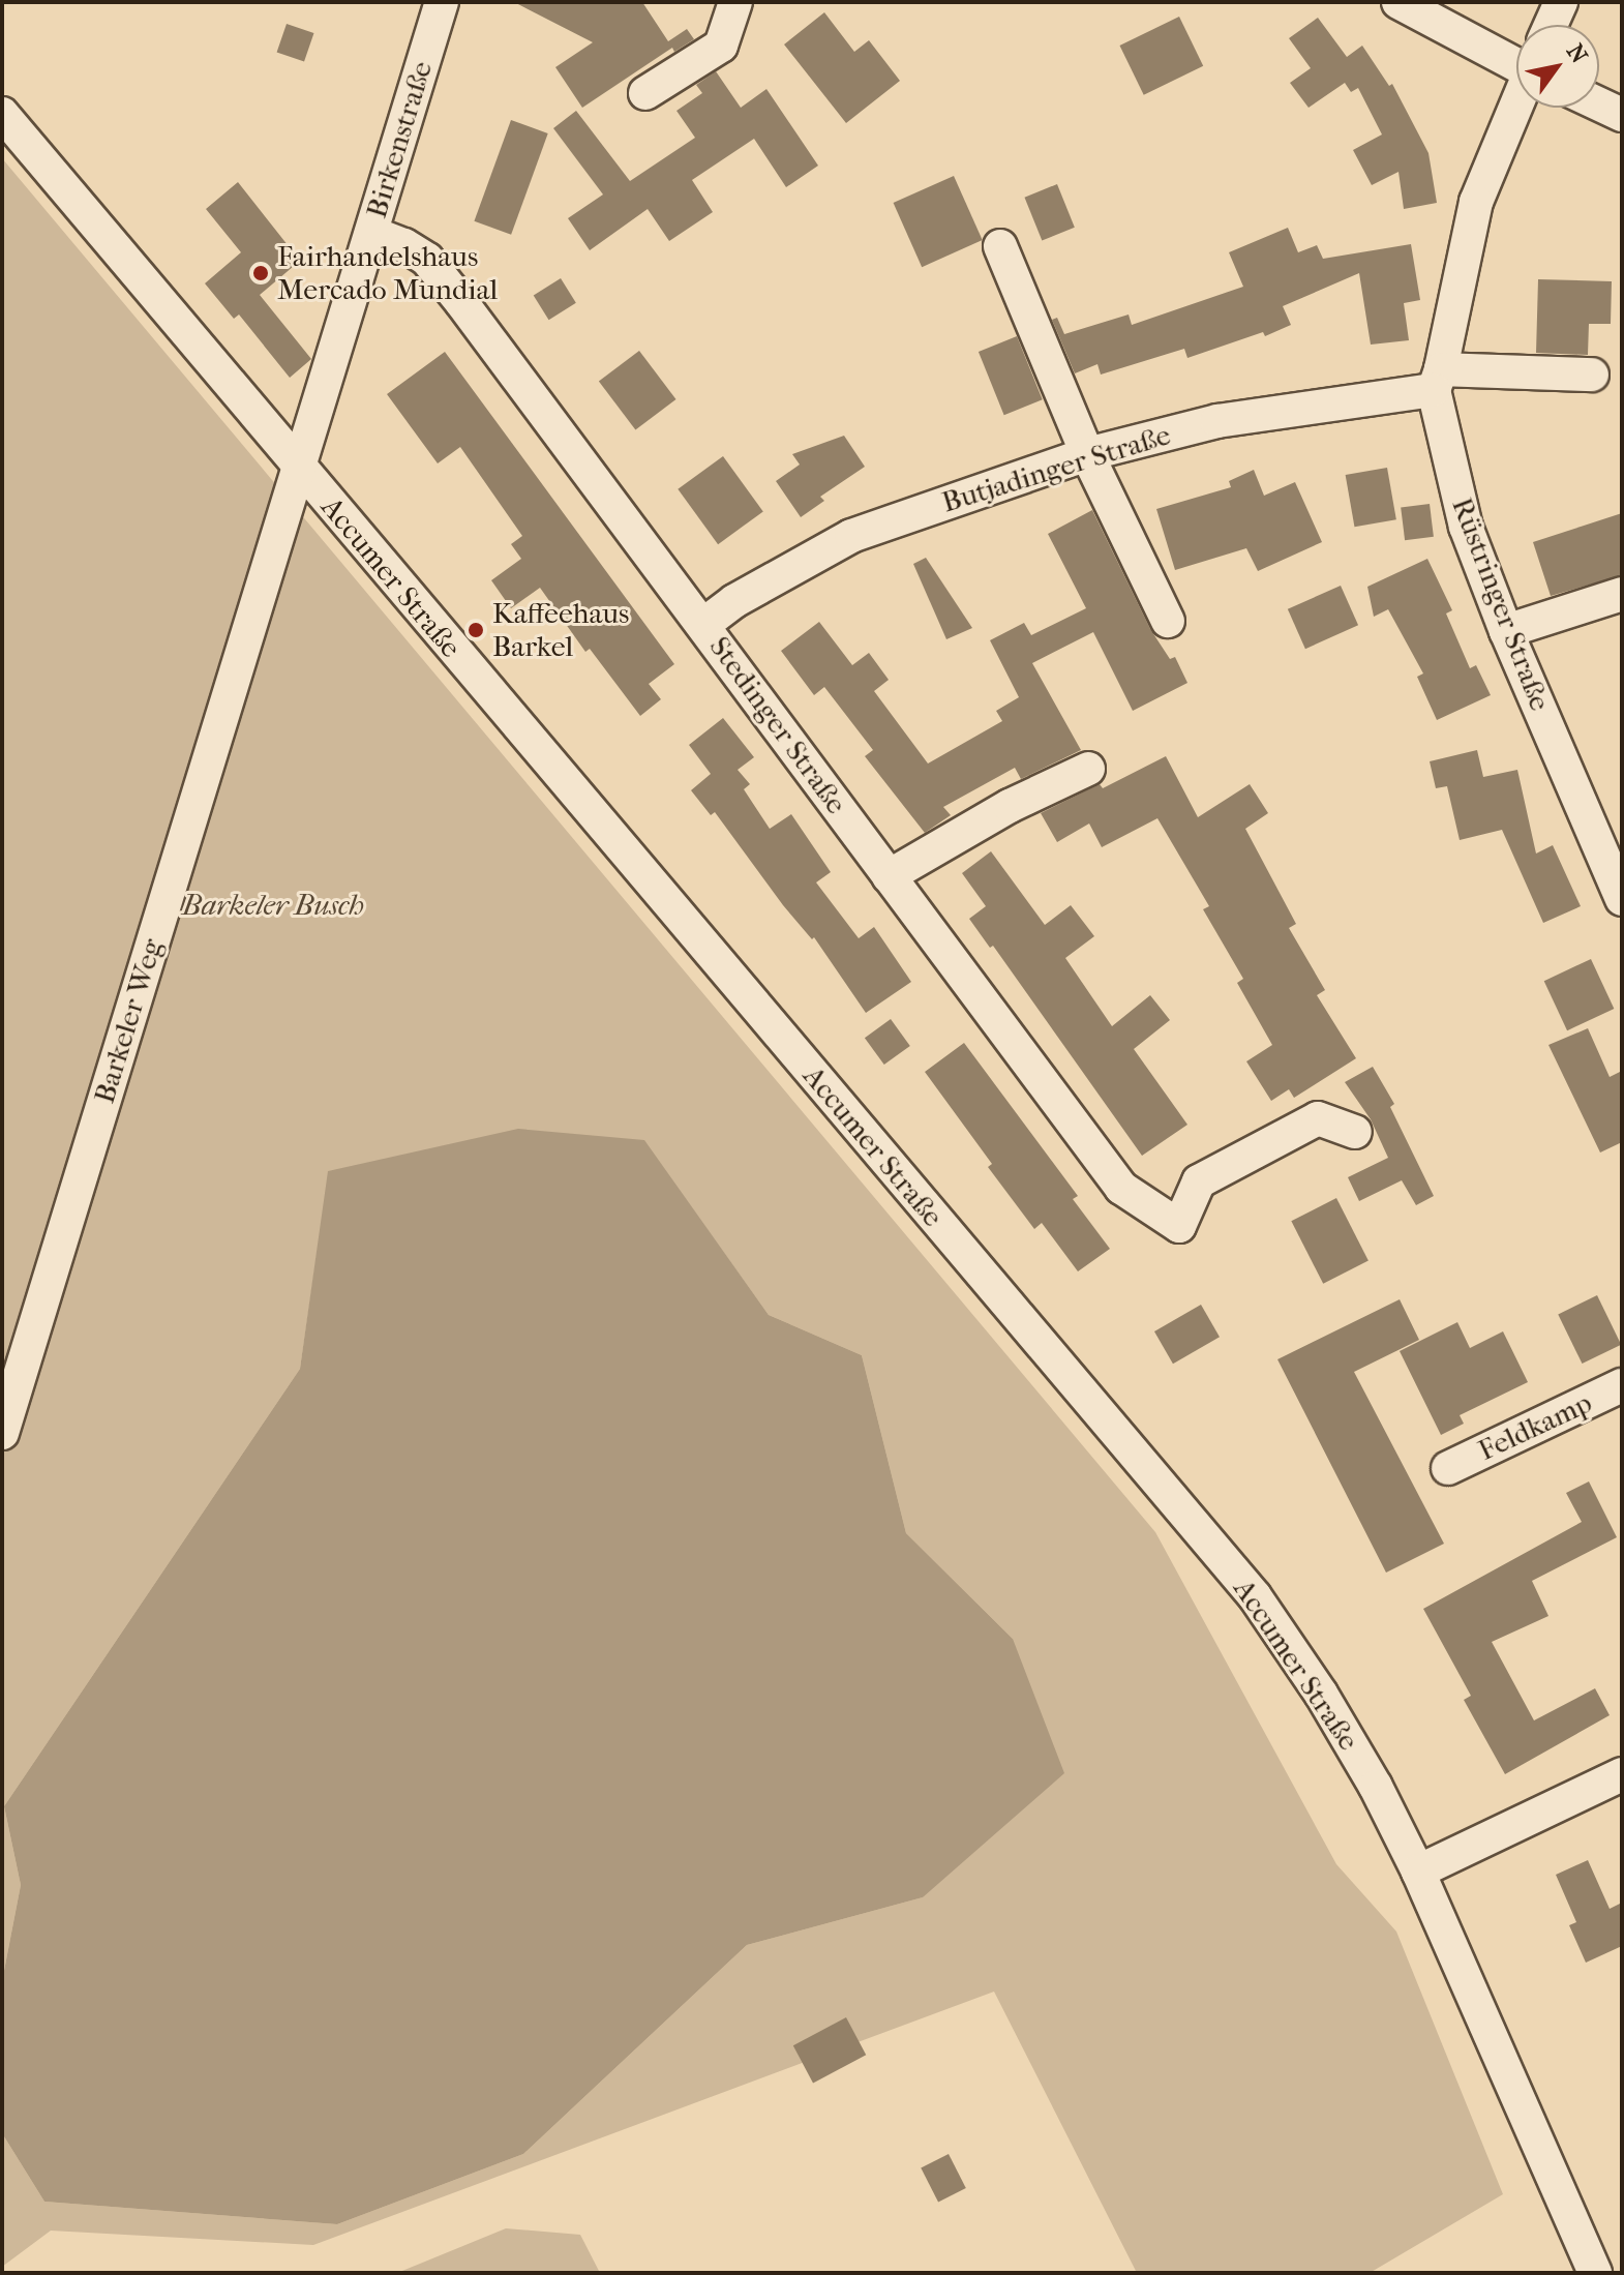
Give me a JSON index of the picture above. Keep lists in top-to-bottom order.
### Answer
{
  "streets": {
    "street": [
      "Birkenstraße",
      "Butjadinger Straße",
      "Accumer Straße",
      "Rüstringer Straße",
      "Stedinger Straße",
      "Barkeler Weg",
      "Feldkamp"
    ]
  },
  "crossings": [
    ["Birkenstraße", "Accumer Straße"],
    ["Birkenstraße", "Stedinger Straße"],
    ["Birkenstraße", "Barkeler Weg"],
    ["Butjadinger Straße", "Rüstringer Straße"],
    ["Butjadinger Straße", "Stedinger Straße"],
    ["Accumer Straße", "Barkeler Weg"]
  ],
  "parks": ["Barkeler Busch"],
  "places": ["Fairhandelshaus Mercado Mundial", "Kaffeehaus Barkel"],
  "north": "top right"
}
